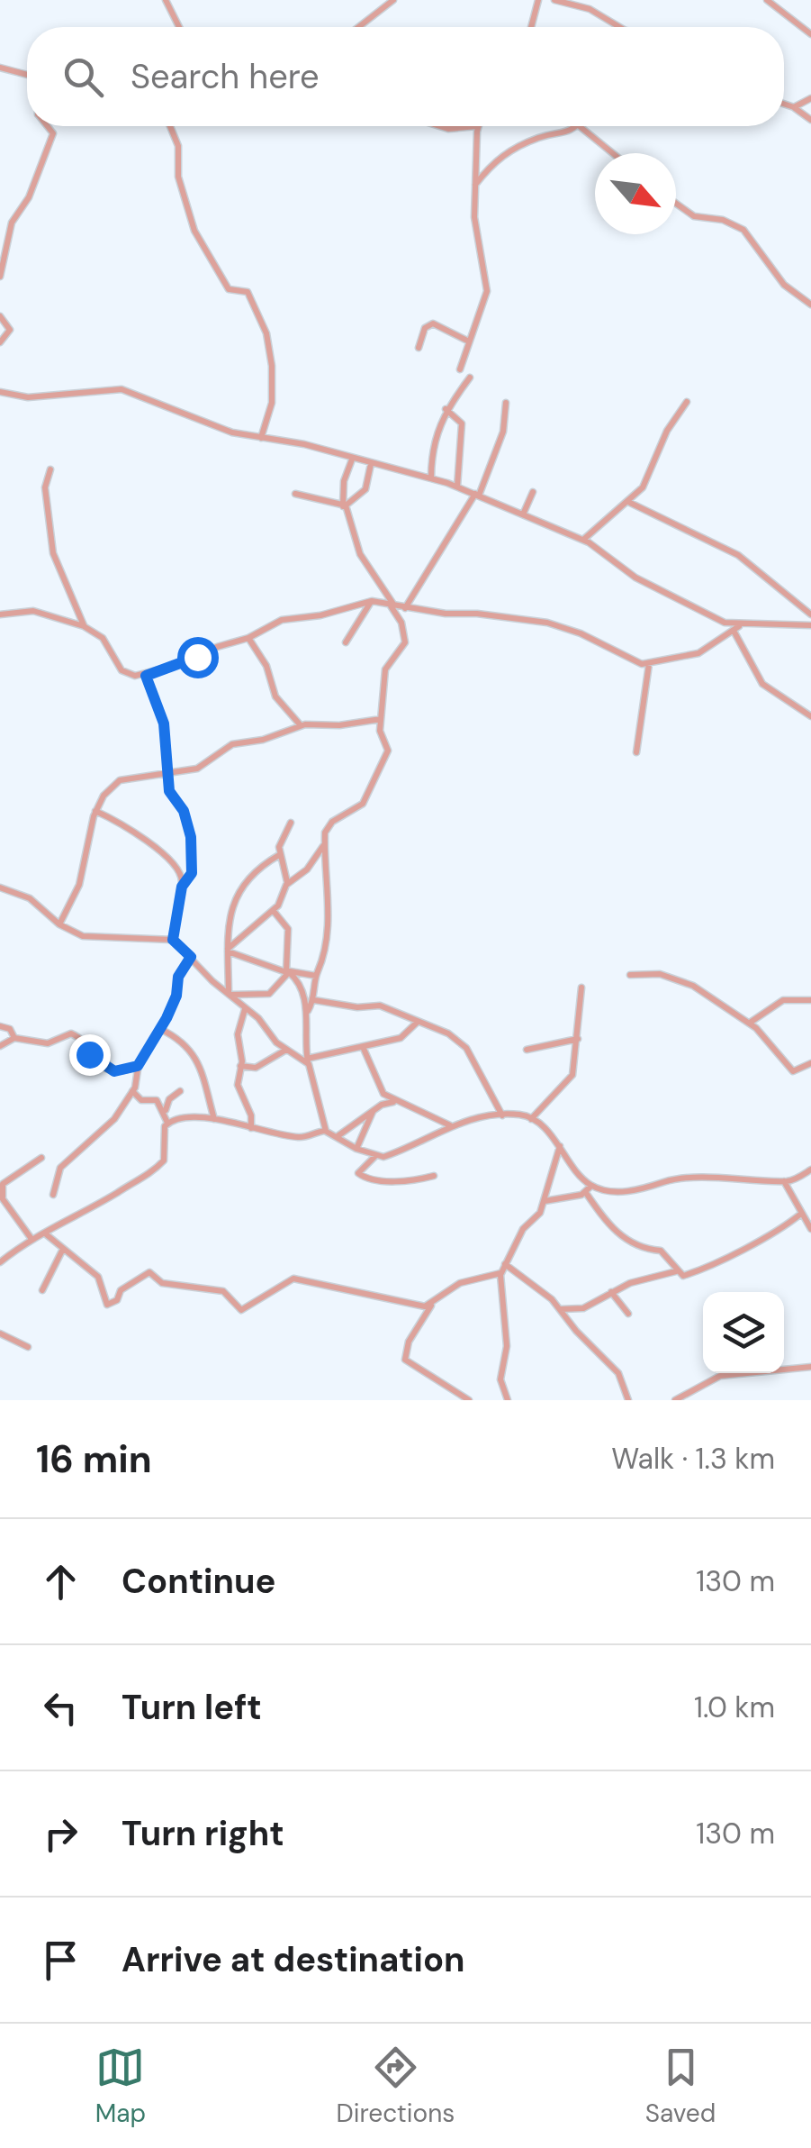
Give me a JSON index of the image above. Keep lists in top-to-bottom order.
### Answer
{
  "north": "bottom right",
  "page": {
    "search": "Search here",
    "heading": ["16 min", "Walk · 1.3 km"],
    "list": [
      ["Continue", "130 m"],
      ["Turn left", "1.0 km"],
      ["Turn right", "130 m"],
      "Arrive at destination"
    ],
    "nav": ["Map", "Directions", "Saved"]
  }
}
